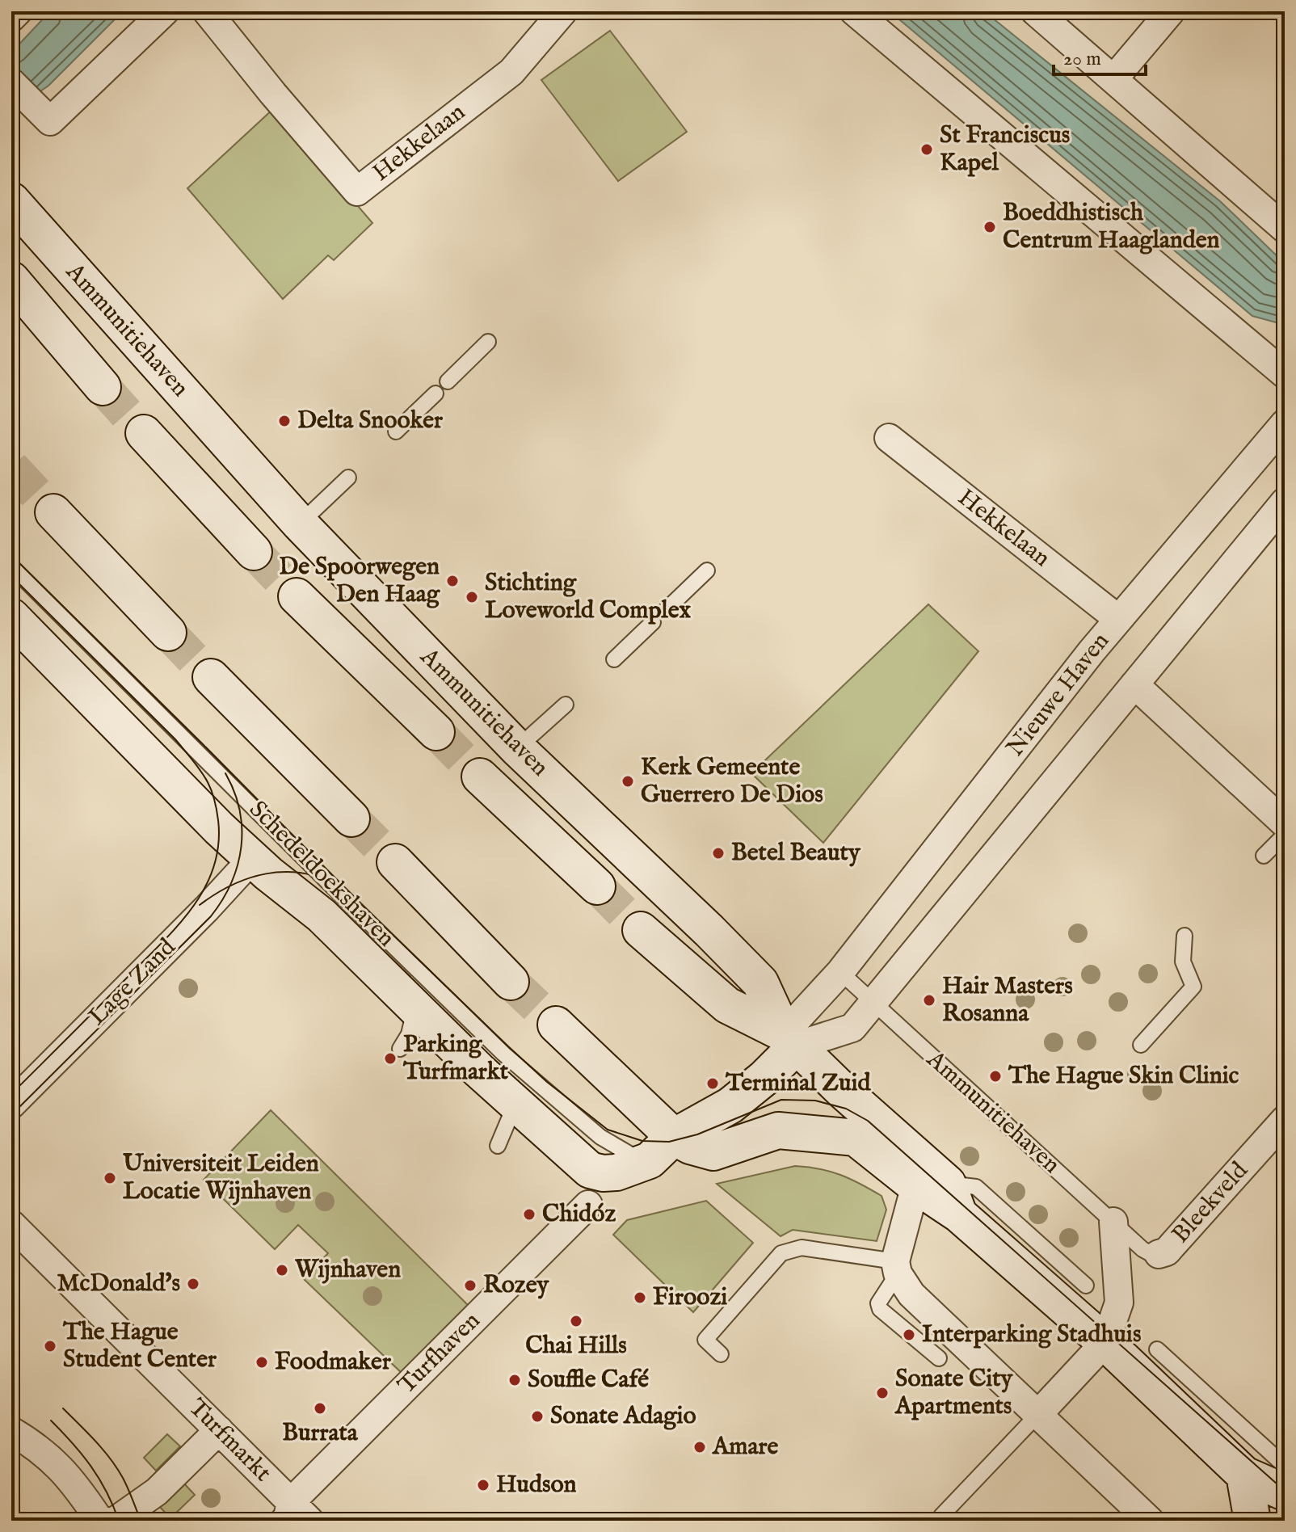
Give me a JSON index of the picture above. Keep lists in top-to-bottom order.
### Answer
{
  "streets": {
    "street": [
      "Hekkelaan",
      "Ammunitiehaven",
      "Nieuwe Haven",
      "Schedeldoekshaven",
      "Lage Zand",
      "Bleekveld",
      "Turfhaven",
      "Turfmarkt"
    ]
  },
  "crossings": [
    ["Hekkelaan", "Nieuwe Haven"],
    ["Ammunitiehaven", "Nieuwe Haven"],
    ["Ammunitiehaven", "Schedeldoekshaven"],
    ["Ammunitiehaven", "Bleekveld"],
    ["Nieuwe Haven", "Schedeldoekshaven"],
    ["Schedeldoekshaven", "Lage Zand"],
    ["Turfhaven", "Turfmarkt"]
  ],
  "places": [
    "St Franciscus Kapel",
    "Boeddhistisch Centrum Haaglanden",
    "Delta Snooker",
    "De Spoorwegen Den Haag",
    "Stichting Loveworld Complex",
    "Kerk Gemeente Guerrero De Dios",
    "Betel Beauty",
    "Hair Masters Rosanna",
    "Parking Turfmarkt",
    "The Hague Skin Clinic",
    "Terminal Zuid",
    "Universiteit Leiden Locatie Wijnhaven",
    "Chidóz",
    "Wijnhaven",
    "McDonald's",
    "Rozey",
    "Firoozi",
    "Chai Hills",
    "Interparking Stadhuis",
    "The Hague Student Center",
    "Foodmaker",
    "Souffle Café",
    "Sonate City Apartments",
    "Burrata",
    "Sonate Adagio",
    "Amare",
    "Hudson"
  ],
  "scale_bar": "20 m"
}
